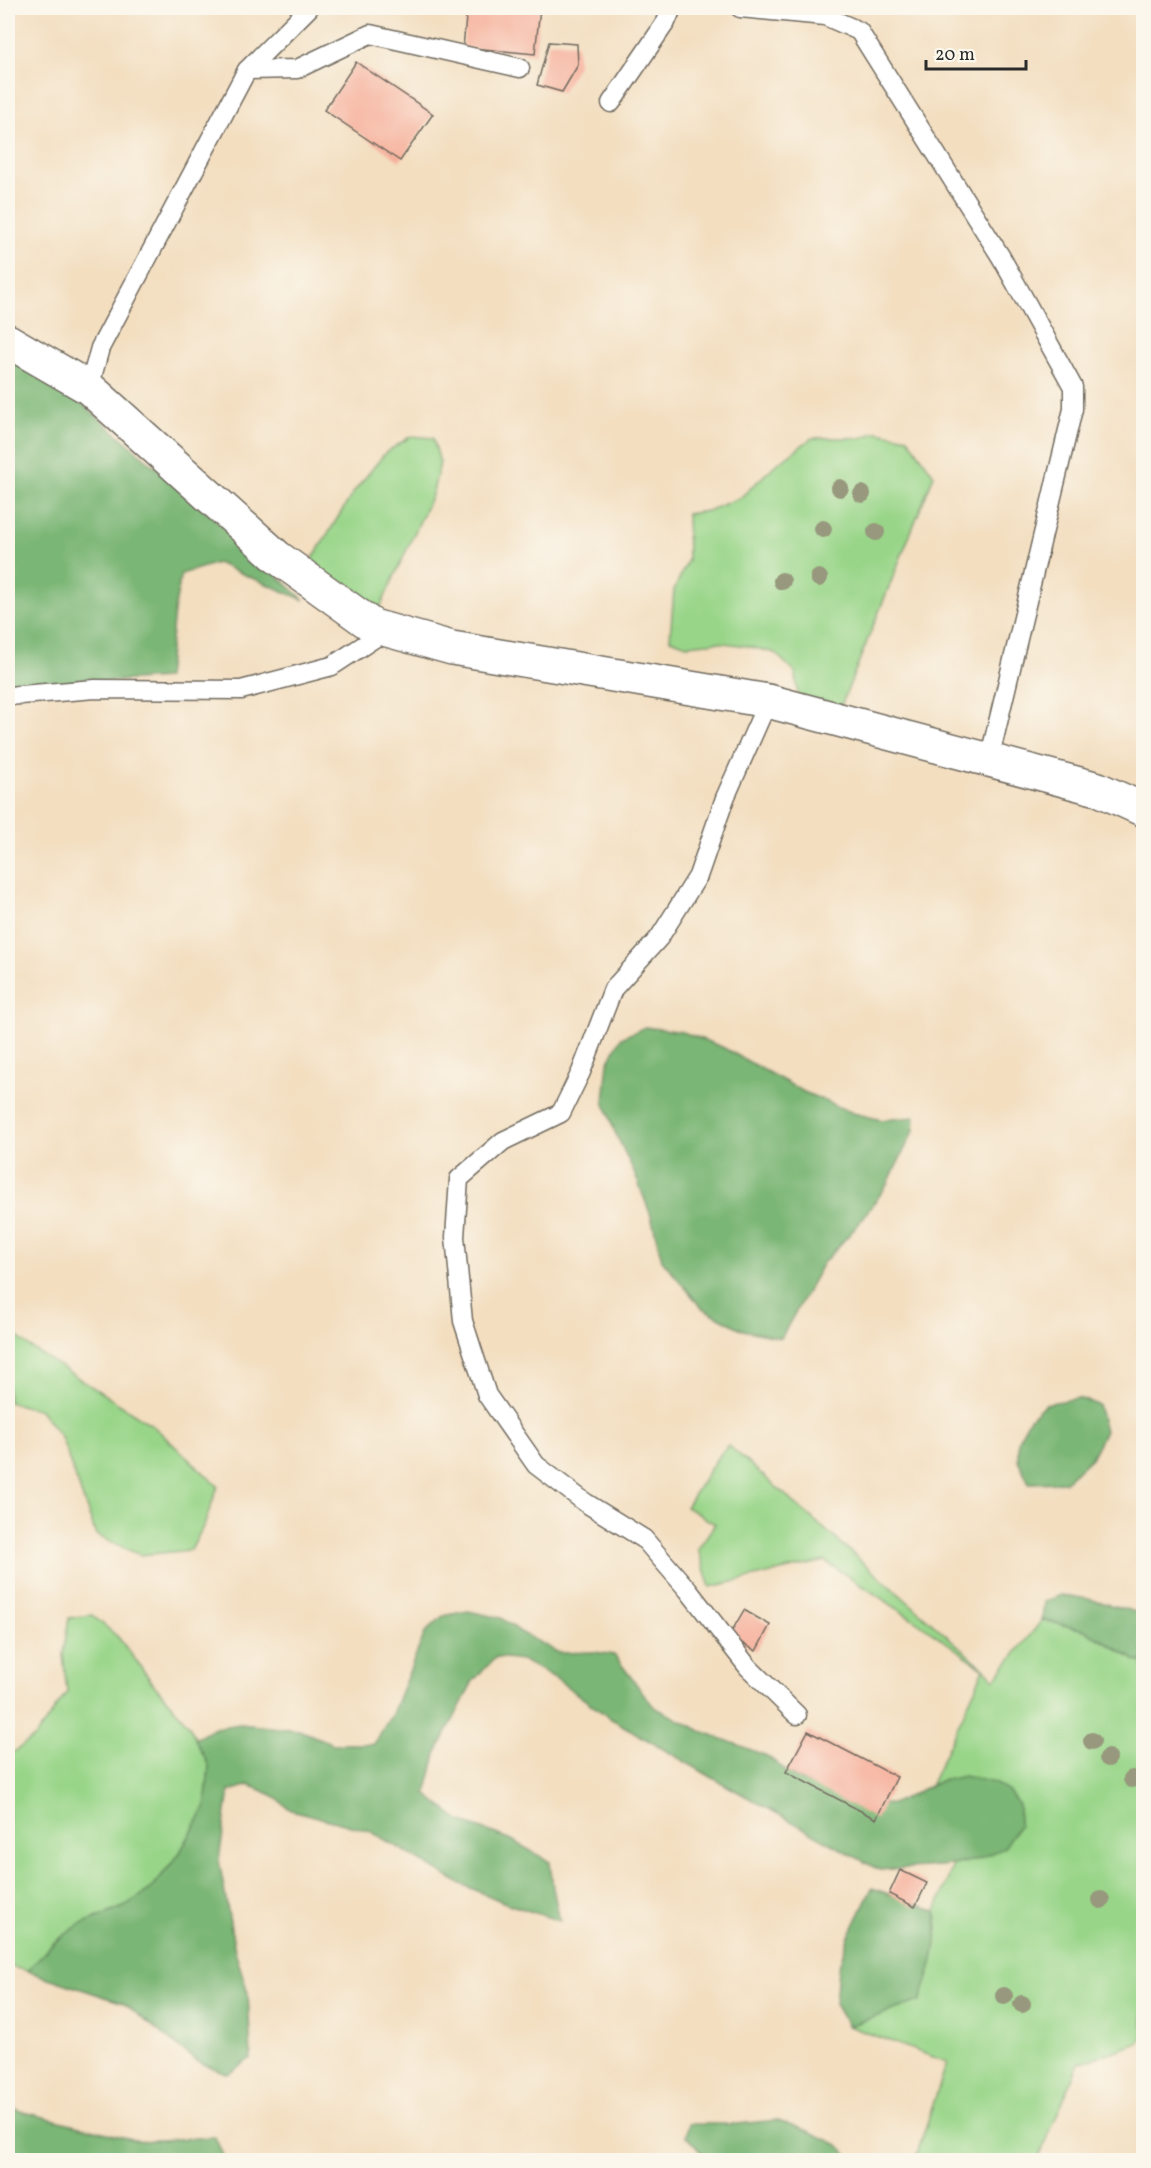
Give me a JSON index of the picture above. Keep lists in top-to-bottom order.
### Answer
{
  "scale_bar": "20 m"
}
